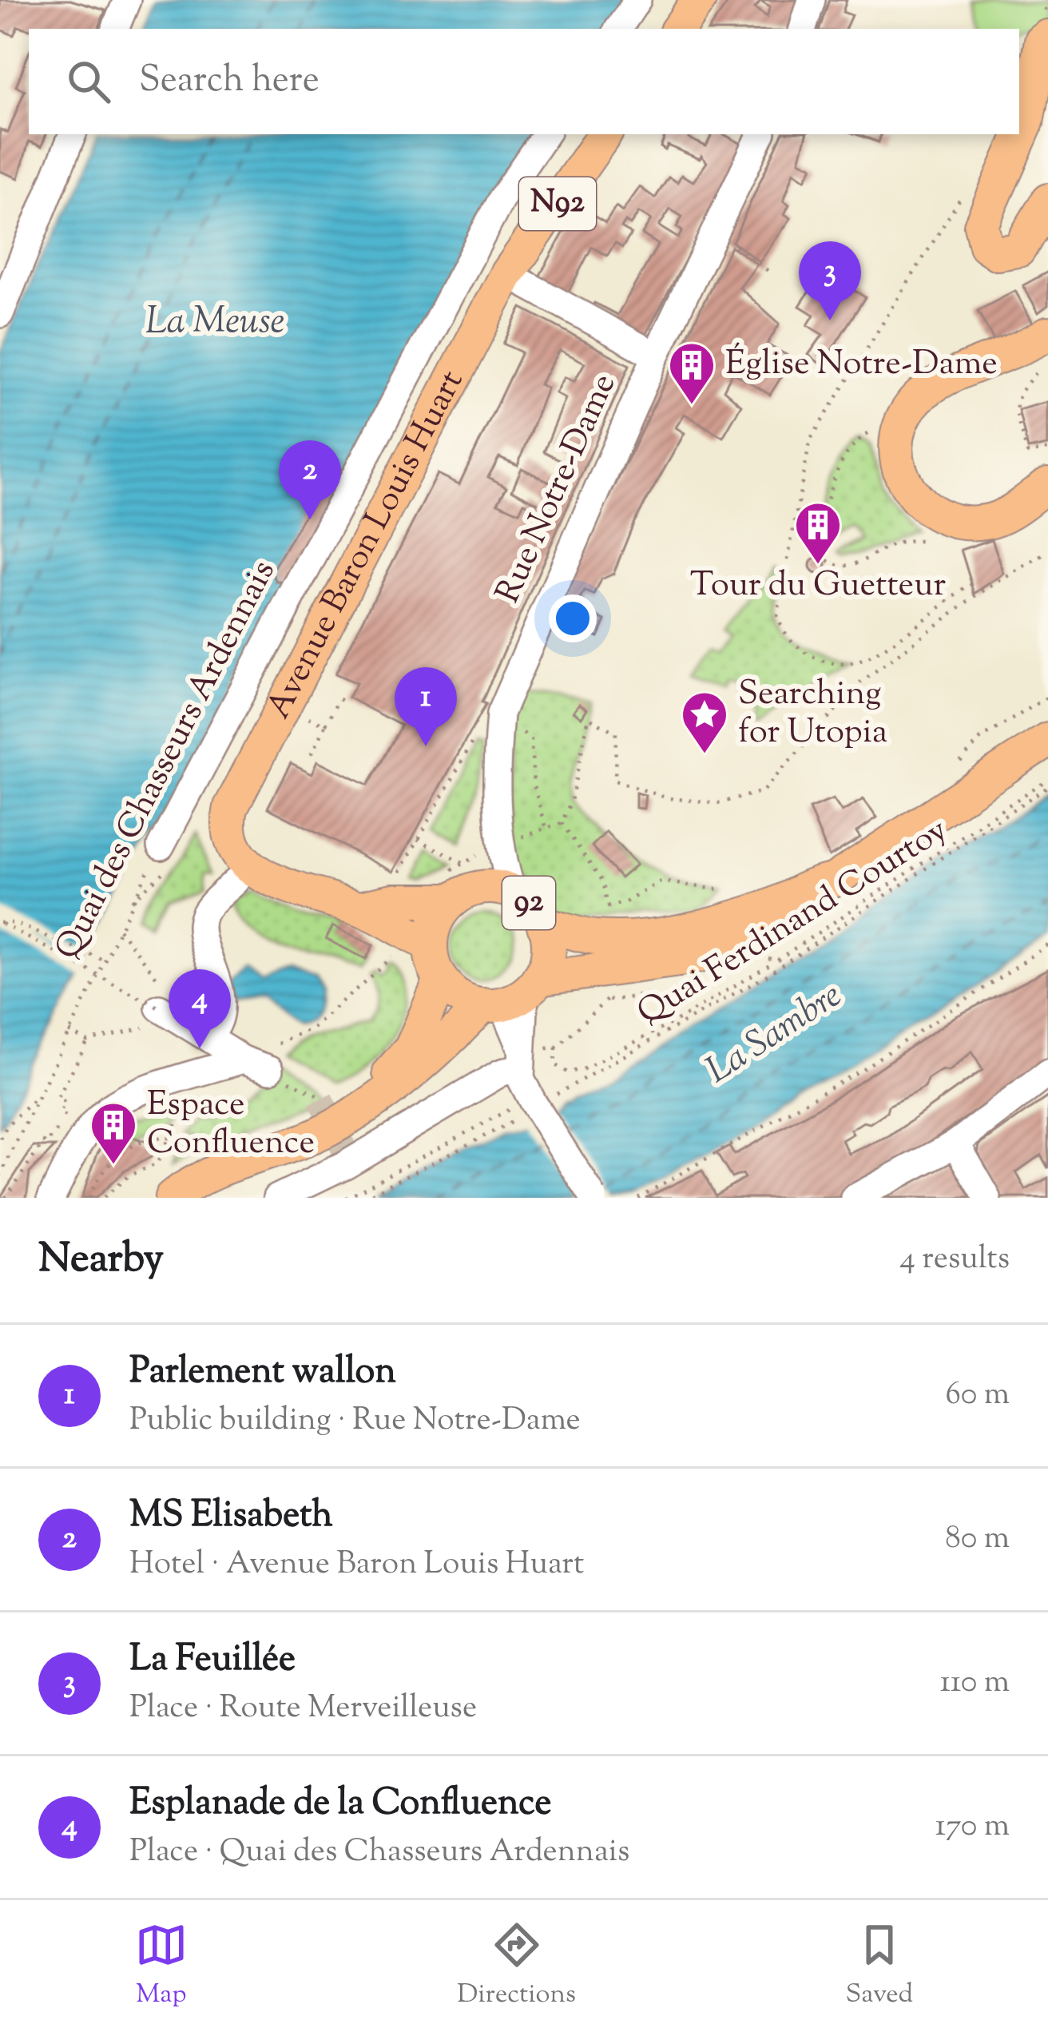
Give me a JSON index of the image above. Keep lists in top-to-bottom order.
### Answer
{
  "streets": {
    "main road": ["N92", "Avenue Baron Louis Huart", "92"],
    "street": ["Rue Notre-Dame", "Quai des Chasseurs Ardennais"],
    "path": ["Quai Ferdinand Courtoy"]
  },
  "crossings": [
    ["Rue Notre-Dame", "Avenue Baron Louis Huart"],
    ["Rue Notre-Dame", "92"],
    ["Avenue Baron Louis Huart", "92"]
  ],
  "water": ["La Meuse", "La Sambre"],
  "places": {
    "building": ["Église Notre-Dame", "Tour du Guetteur", "Espace Confluence"],
    "place": ["Searching for Utopia"]
  },
  "page": {
    "search": "Search here",
    "pins": [
      "3",
      "2",
      "1",
      "4"
    ],
    "heading": ["Nearby", "4 results"],
    "list": [
      {
        "mark": "1",
        "name": "Parlement wallon",
        "note": "Public building · Rue Notre-Dame",
        "value": "60 m"
      },
      {
        "mark": "2",
        "name": "MS Elisabeth",
        "note": "Hotel · Avenue Baron Louis Huart",
        "value": "80 m"
      },
      {
        "mark": "3",
        "name": "La Feuillée",
        "note": "Place · Route Merveilleuse",
        "value": "110 m"
      },
      {
        "mark": "4",
        "name": "Esplanade de la Confluence",
        "note": "Place · Quai des Chasseurs Ardennais",
        "value": "170 m"
      }
    ],
    "nav": ["Map", "Directions", "Saved"]
  }
}
